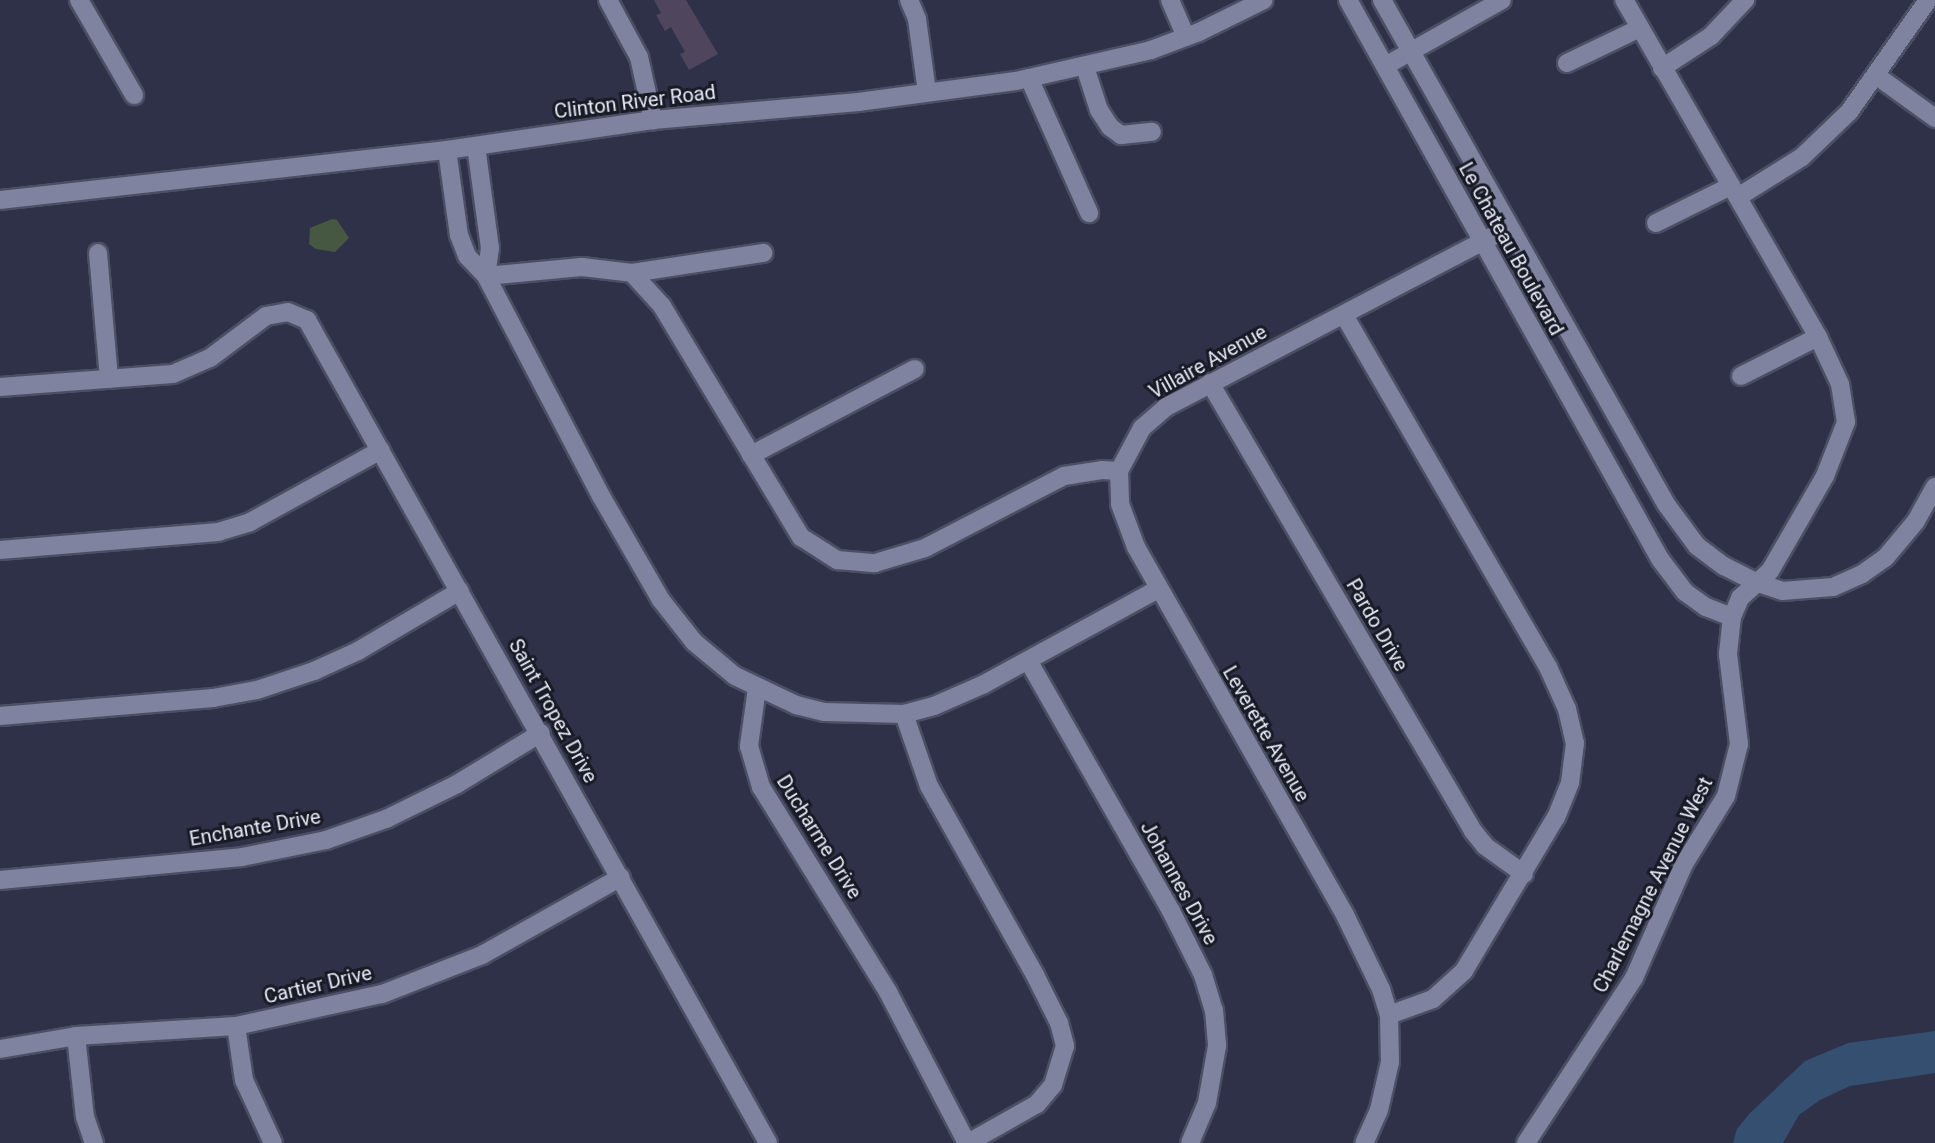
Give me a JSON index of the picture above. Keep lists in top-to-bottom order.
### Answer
{
  "streets": {
    "street": [
      "Clinton River Road",
      "Le Chateau Boulevard",
      "Villaire Avenue",
      "Pardo Drive",
      "Saint Tropez Drive",
      "Leverette Avenue",
      "Enchante Drive",
      "Ducharme Drive",
      "Johannes Drive",
      "Charlemagne Avenue West",
      "Cartier Drive"
    ]
  },
  "crossings": [
    ["Le Chateau Boulevard", "Villaire Avenue"],
    ["Le Chateau Boulevard", "Charlemagne Avenue West"],
    ["Villaire Avenue", "Pardo Drive"],
    ["Villaire Avenue", "Leverette Avenue"],
    ["Saint Tropez Drive", "Enchante Drive"],
    ["Saint Tropez Drive", "Cartier Drive"]
  ]
}
